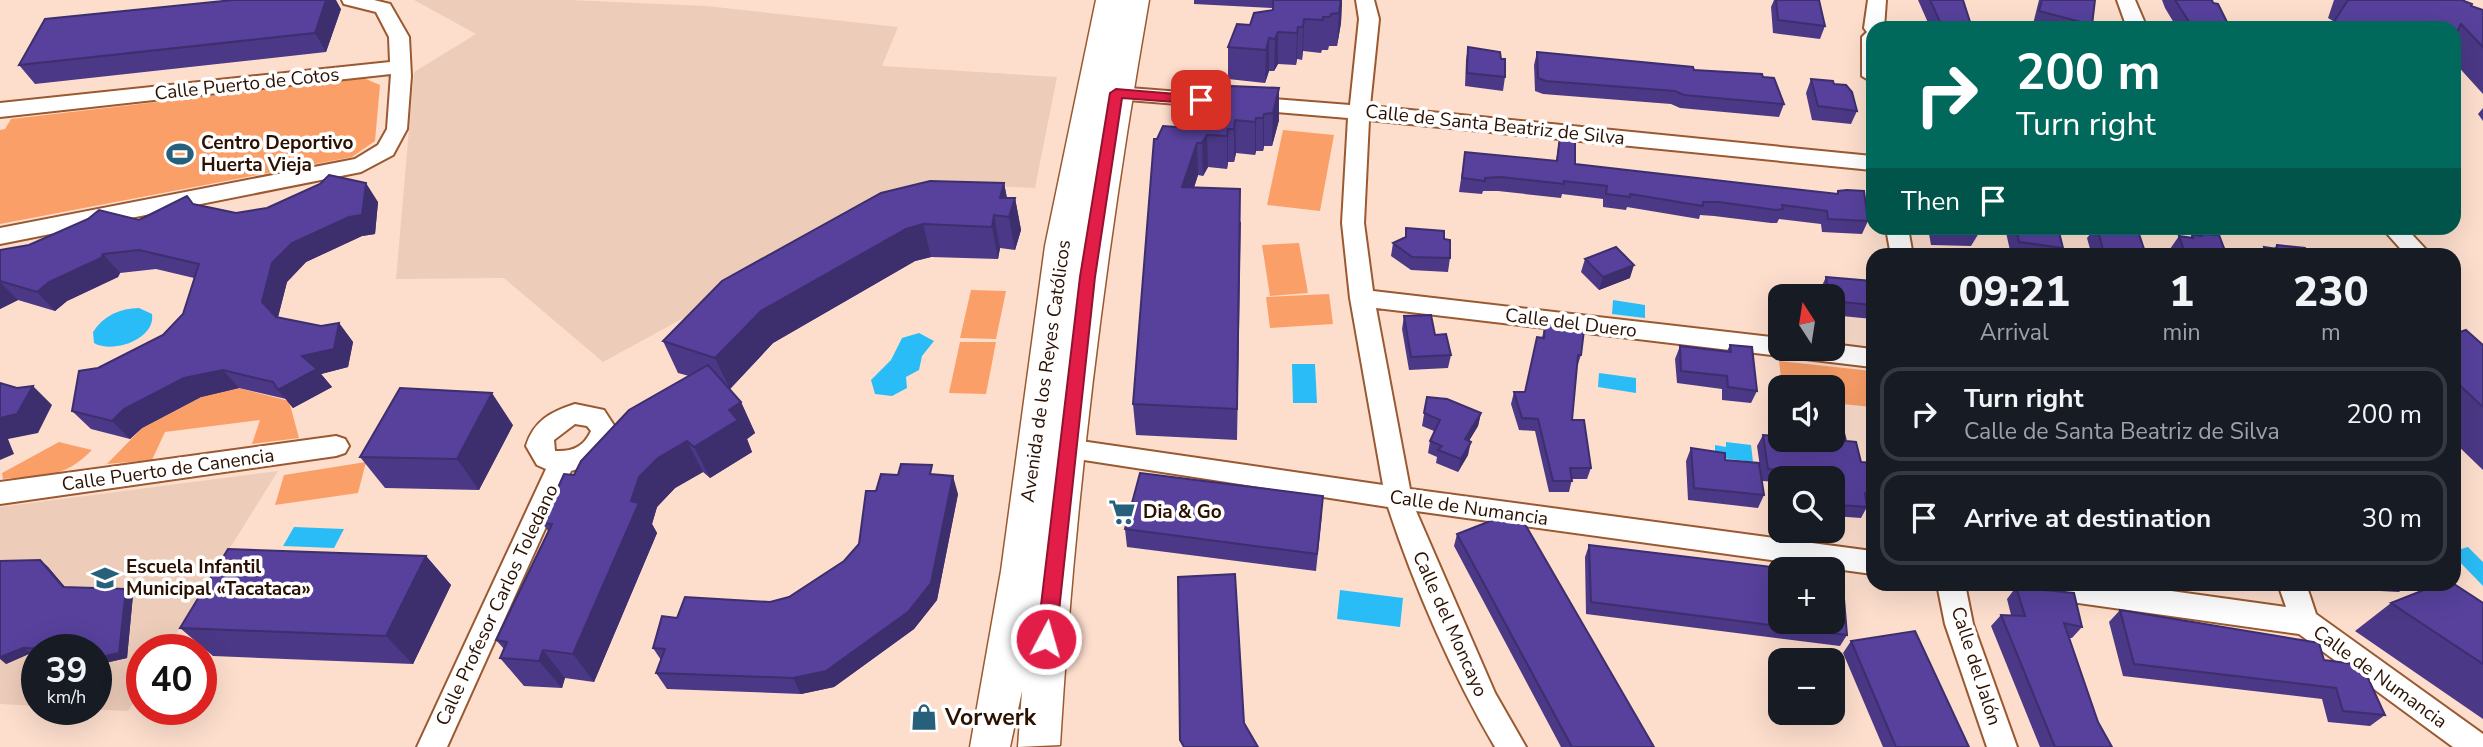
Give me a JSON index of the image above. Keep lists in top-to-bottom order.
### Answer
{
  "streets": {
    "street": [
      "Calle Puerto de Cotos",
      "Calle de Santa Beatriz de Silva",
      "Calle del Duero",
      "Avenida de los Reyes Católicos",
      "Calle Puerto de Canencia",
      "Calle de Numancia",
      "Calle Profesor Carlos Toledano",
      "Calle del Moncayo",
      "Calle del Jalón"
    ]
  },
  "crossings": [
    ["Calle de Santa Beatriz de Silva", "Avenida de los Reyes Católicos"],
    ["Calle de Santa Beatriz de Silva", "Calle del Moncayo"],
    ["Calle del Duero", "Calle del Moncayo"],
    ["Avenida de los Reyes Católicos", "Calle de Numancia"],
    ["Calle de Numancia", "Calle del Moncayo"]
  ],
  "places": {
    "sports": ["Centro Deportivo Huerta Vieja"],
    "supermarket": ["Dia & Go"],
    "school or university": ["Escuela Infantil Municipal «Tacataca»"],
    "shop": ["Vorwerk"]
  },
  "north": "top",
  "page": {
    "turn": ["200 m", "Turn right"],
    "then": "Then",
    "eta": [
      "09:21",
      "Arrival",
      "1",
      "min",
      "230",
      "m"
    ],
    "map_buttons": ["+", "−"],
    "list": [
      {
        "name": "Turn right",
        "note": "Calle de Santa Beatriz de Silva",
        "value": "200 m"
      },
      {
        "name": "Arrive at destination",
        "value": "30 m"
      }
    ],
    "speed": "39 km/h",
    "limit": "40"
  }
}
